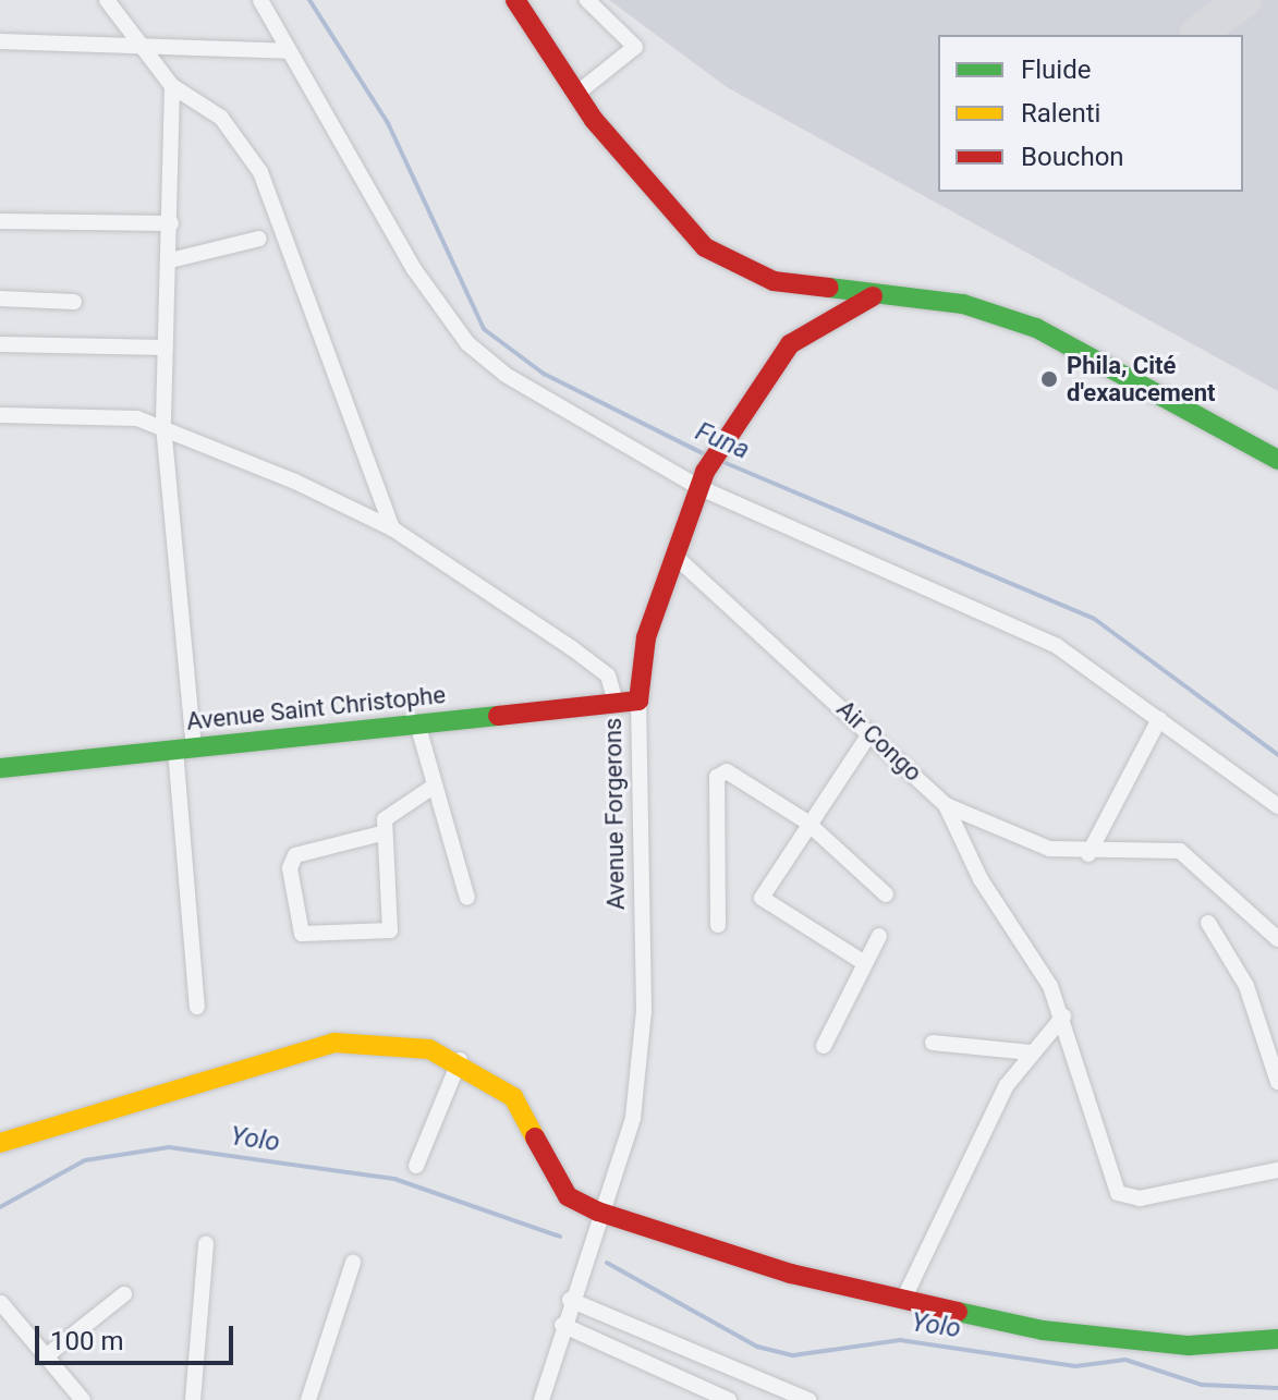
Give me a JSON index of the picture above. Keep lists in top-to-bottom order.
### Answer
{
  "streets": {
    "street": ["Avenue Saint Christophe", "Air Congo", "Avenue Forgerons"]
  },
  "crossings": [
    ["Avenue Saint Christophe", "Avenue Forgerons"],
    ["Air Congo", "Avenue Forgerons"]
  ],
  "water": ["Funa", "Yolo"],
  "places": ["Phila, Cité d'exaucement"],
  "legend": ["Fluide", "Ralenti", "Bouchon"],
  "scale_bar": "100 m"
}
